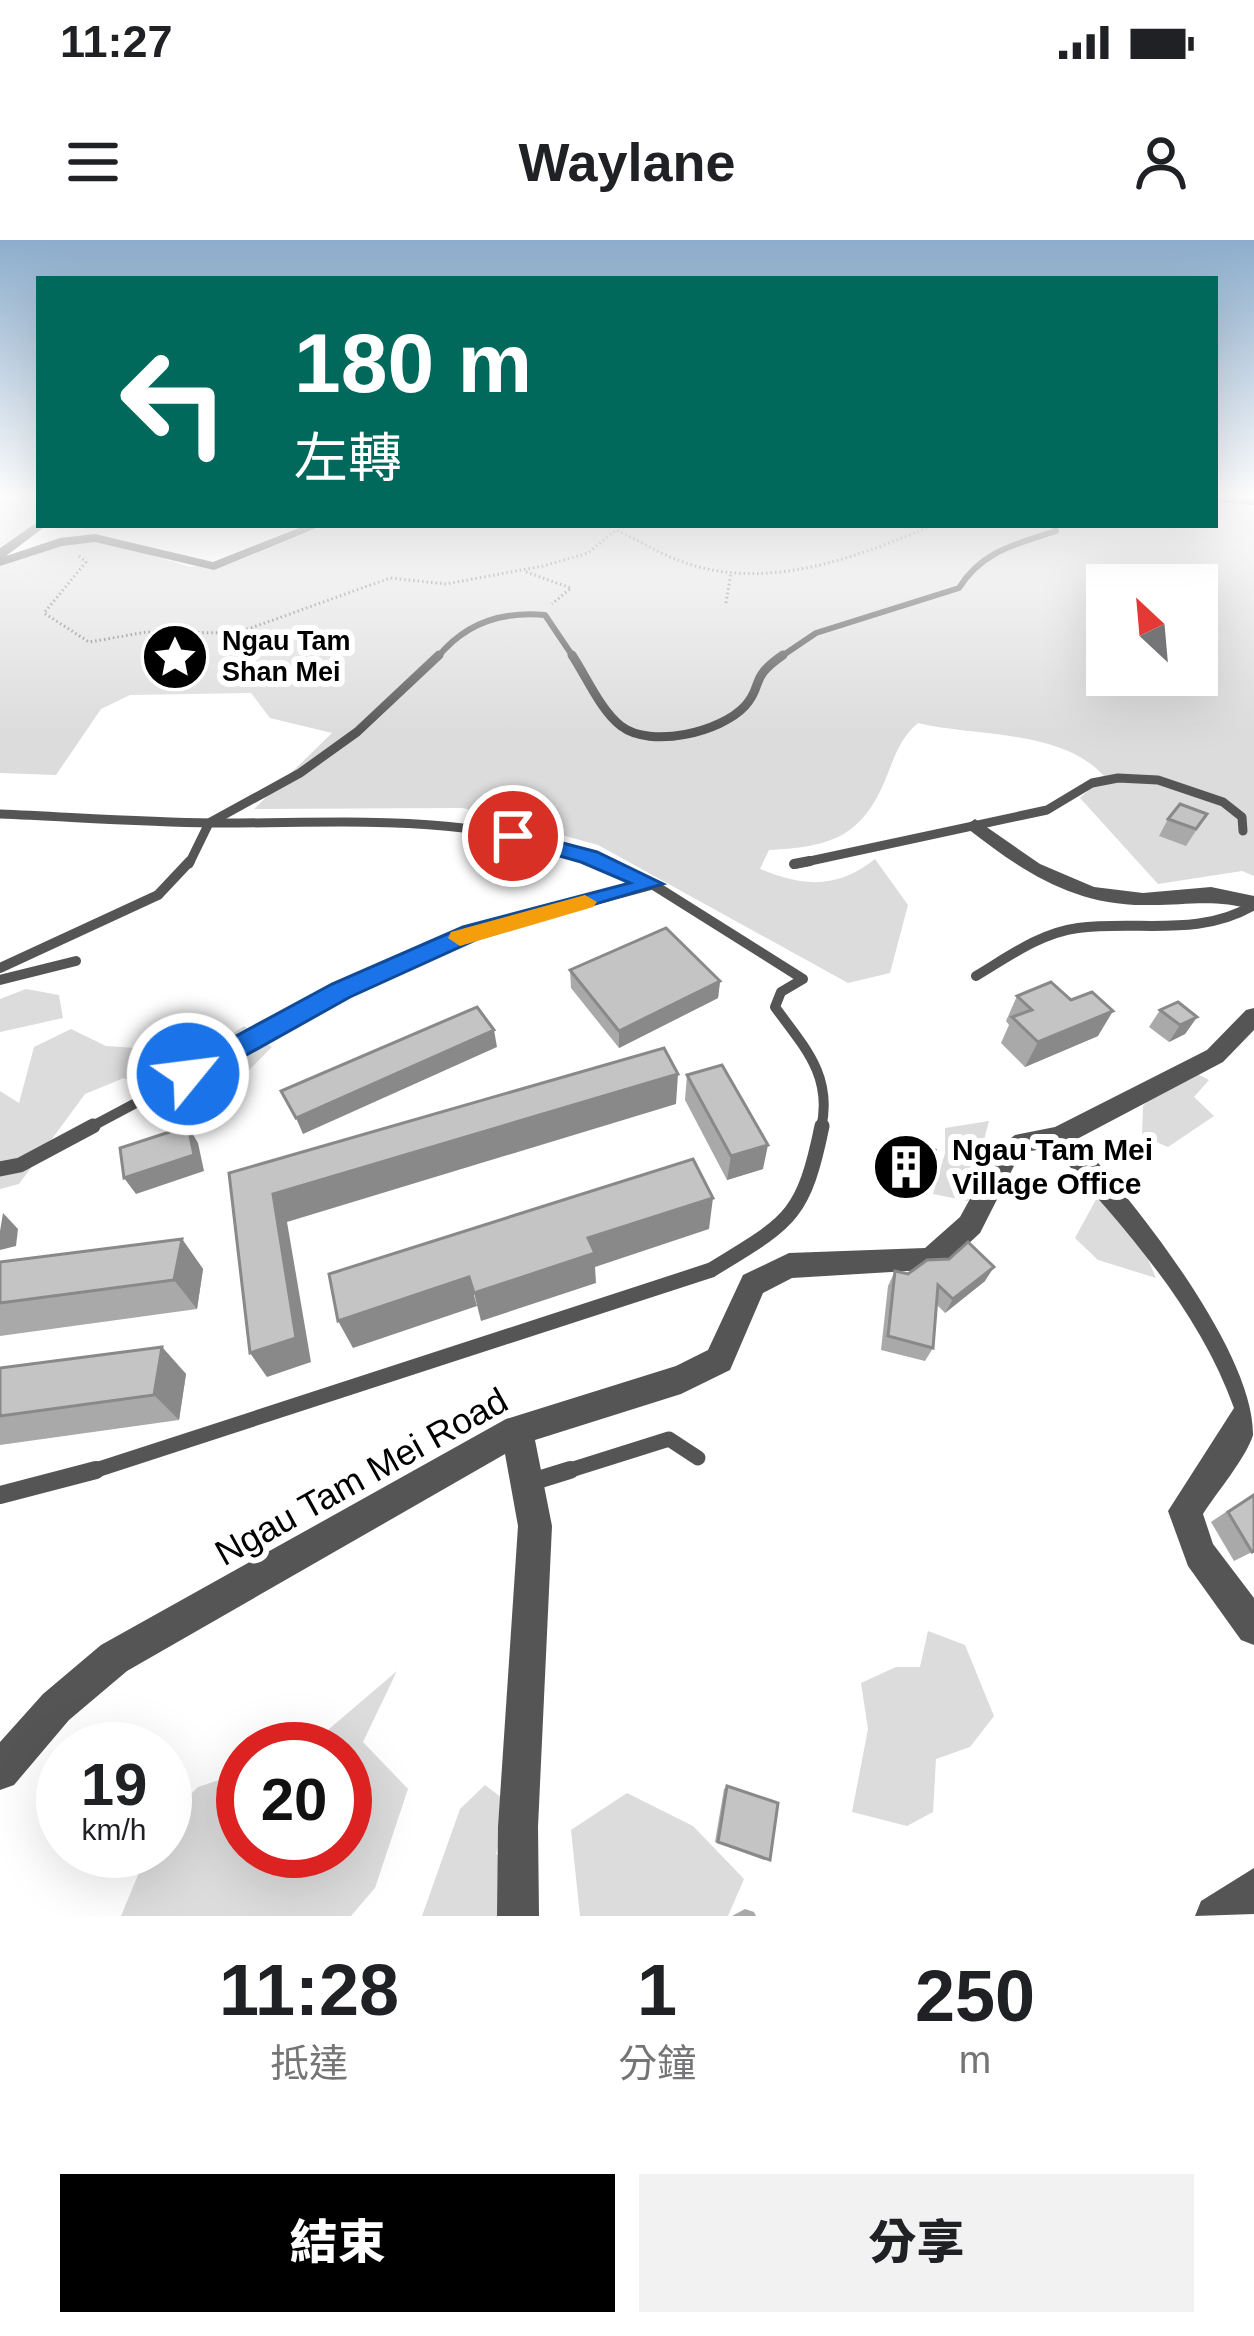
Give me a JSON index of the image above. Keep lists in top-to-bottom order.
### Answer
{
  "streets": {
    "street": ["Ngau Tam Mei Road"]
  },
  "places": {
    "place": ["Ngau Tam Shan Mei"],
    "building": ["Ngau Tam Mei Village Office"]
  },
  "north": "top left",
  "page": {
    "status": "11:27",
    "header": "Waylane",
    "turn": ["180 m", "左轉"],
    "speed": "19 km/h",
    "limit": "20",
    "eta": [
      "11:28",
      "抵達",
      "1",
      "分鐘",
      "250",
      "m"
    ],
    "buttons": ["結束", "分享"]
  }
}
